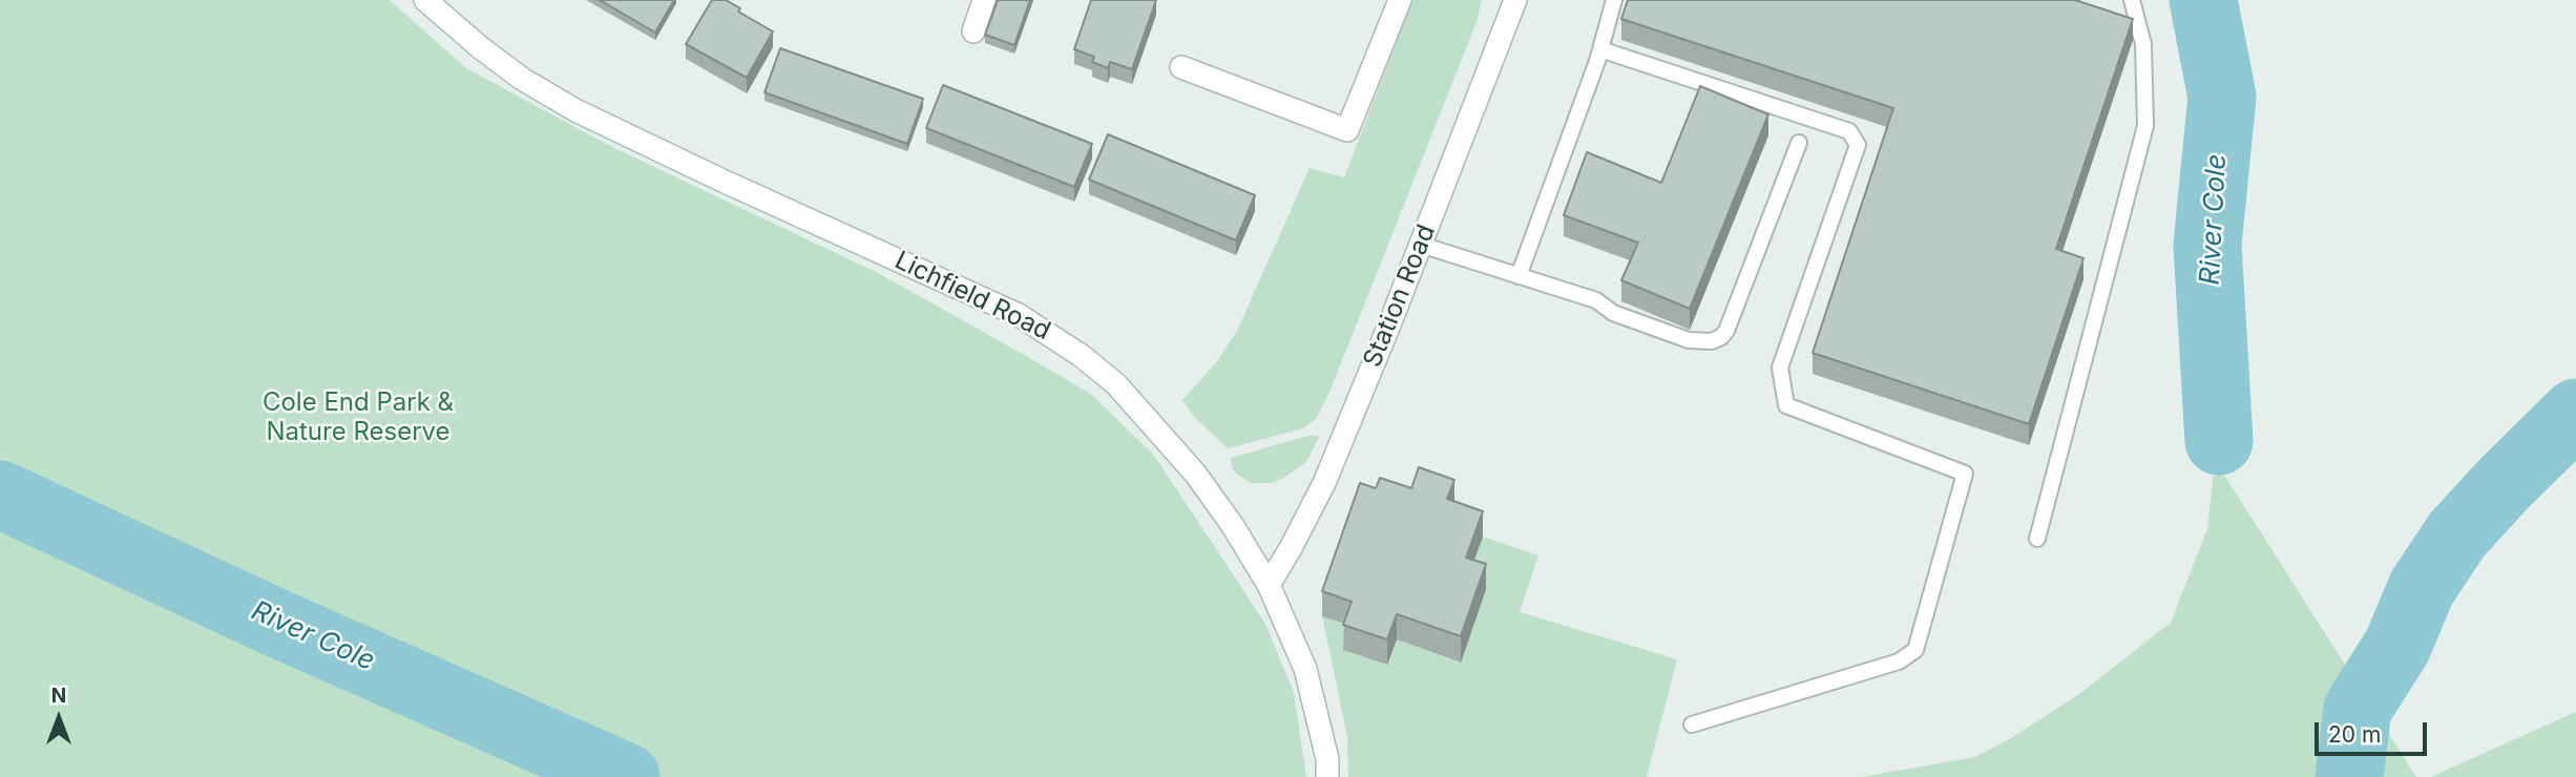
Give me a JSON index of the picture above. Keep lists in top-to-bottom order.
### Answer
{
  "streets": {
    "main road": ["Lichfield Road", "Station Road"]
  },
  "crossings": [
    ["Lichfield Road", "Station Road"]
  ],
  "water": ["River Cole"],
  "parks": ["Cole End Park & Nature Reserve"],
  "scale_bar": "20 m",
  "north": "top"
}
